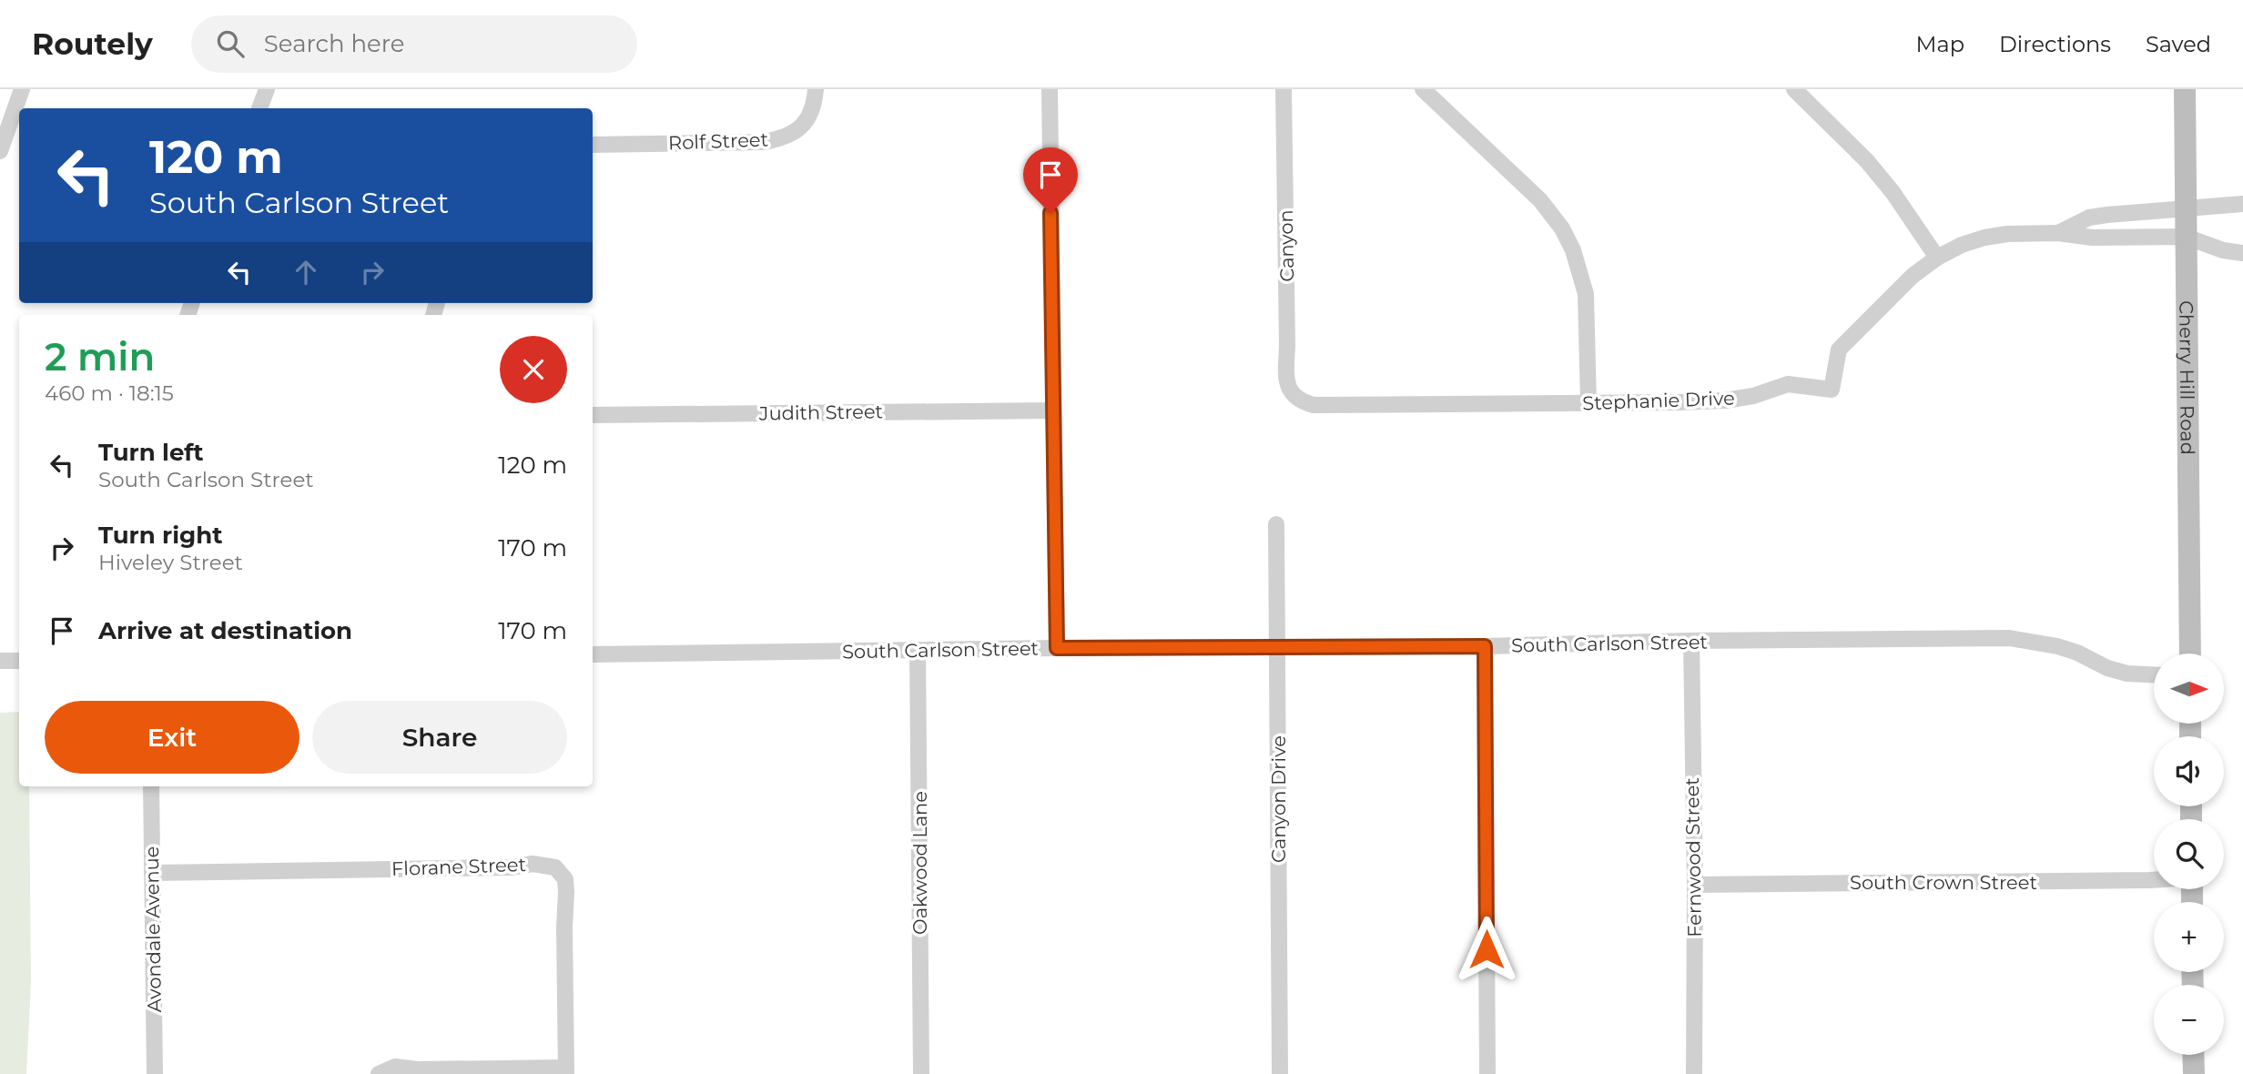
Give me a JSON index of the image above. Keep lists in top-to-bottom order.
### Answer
{
  "streets": {
    "main road": ["Cherry Hill Road"],
    "street": [
      "Rolf Street",
      "Canyon",
      "Stephanie Drive",
      "Judith Street",
      "South Carlson Street",
      "Canyon Drive",
      "Fernwood Street",
      "Oakwood Lane",
      "Florane Street",
      "South Crown Street",
      "Avondale Avenue"
    ]
  },
  "crossings": [
    ["Canyon", "Stephanie Drive"],
    ["Cherry Hill Road", "Stephanie Drive"],
    ["South Carlson Street", "Canyon Drive"],
    ["South Carlson Street", "Fernwood Street"],
    ["South Carlson Street", "Oakwood Lane"],
    ["Fernwood Street", "South Crown Street"],
    ["Florane Street", "Avondale Avenue"]
  ],
  "north": "right",
  "page": {
    "header": "Routely",
    "search": "Search here",
    "nav": ["Map", "Directions", "Saved"],
    "turn": ["120 m", "South Carlson Street"],
    "heading": ["2 min", "460 m · 18:15"],
    "list": [
      {
        "name": "Turn left",
        "note": "South Carlson Street",
        "value": "120 m"
      },
      {
        "name": "Turn right",
        "note": "Hiveley Street",
        "value": "170 m"
      },
      {
        "name": "Arrive at destination",
        "value": "170 m"
      }
    ],
    "map_buttons": ["+", "−"],
    "buttons": ["Exit", "Share"]
  }
}
